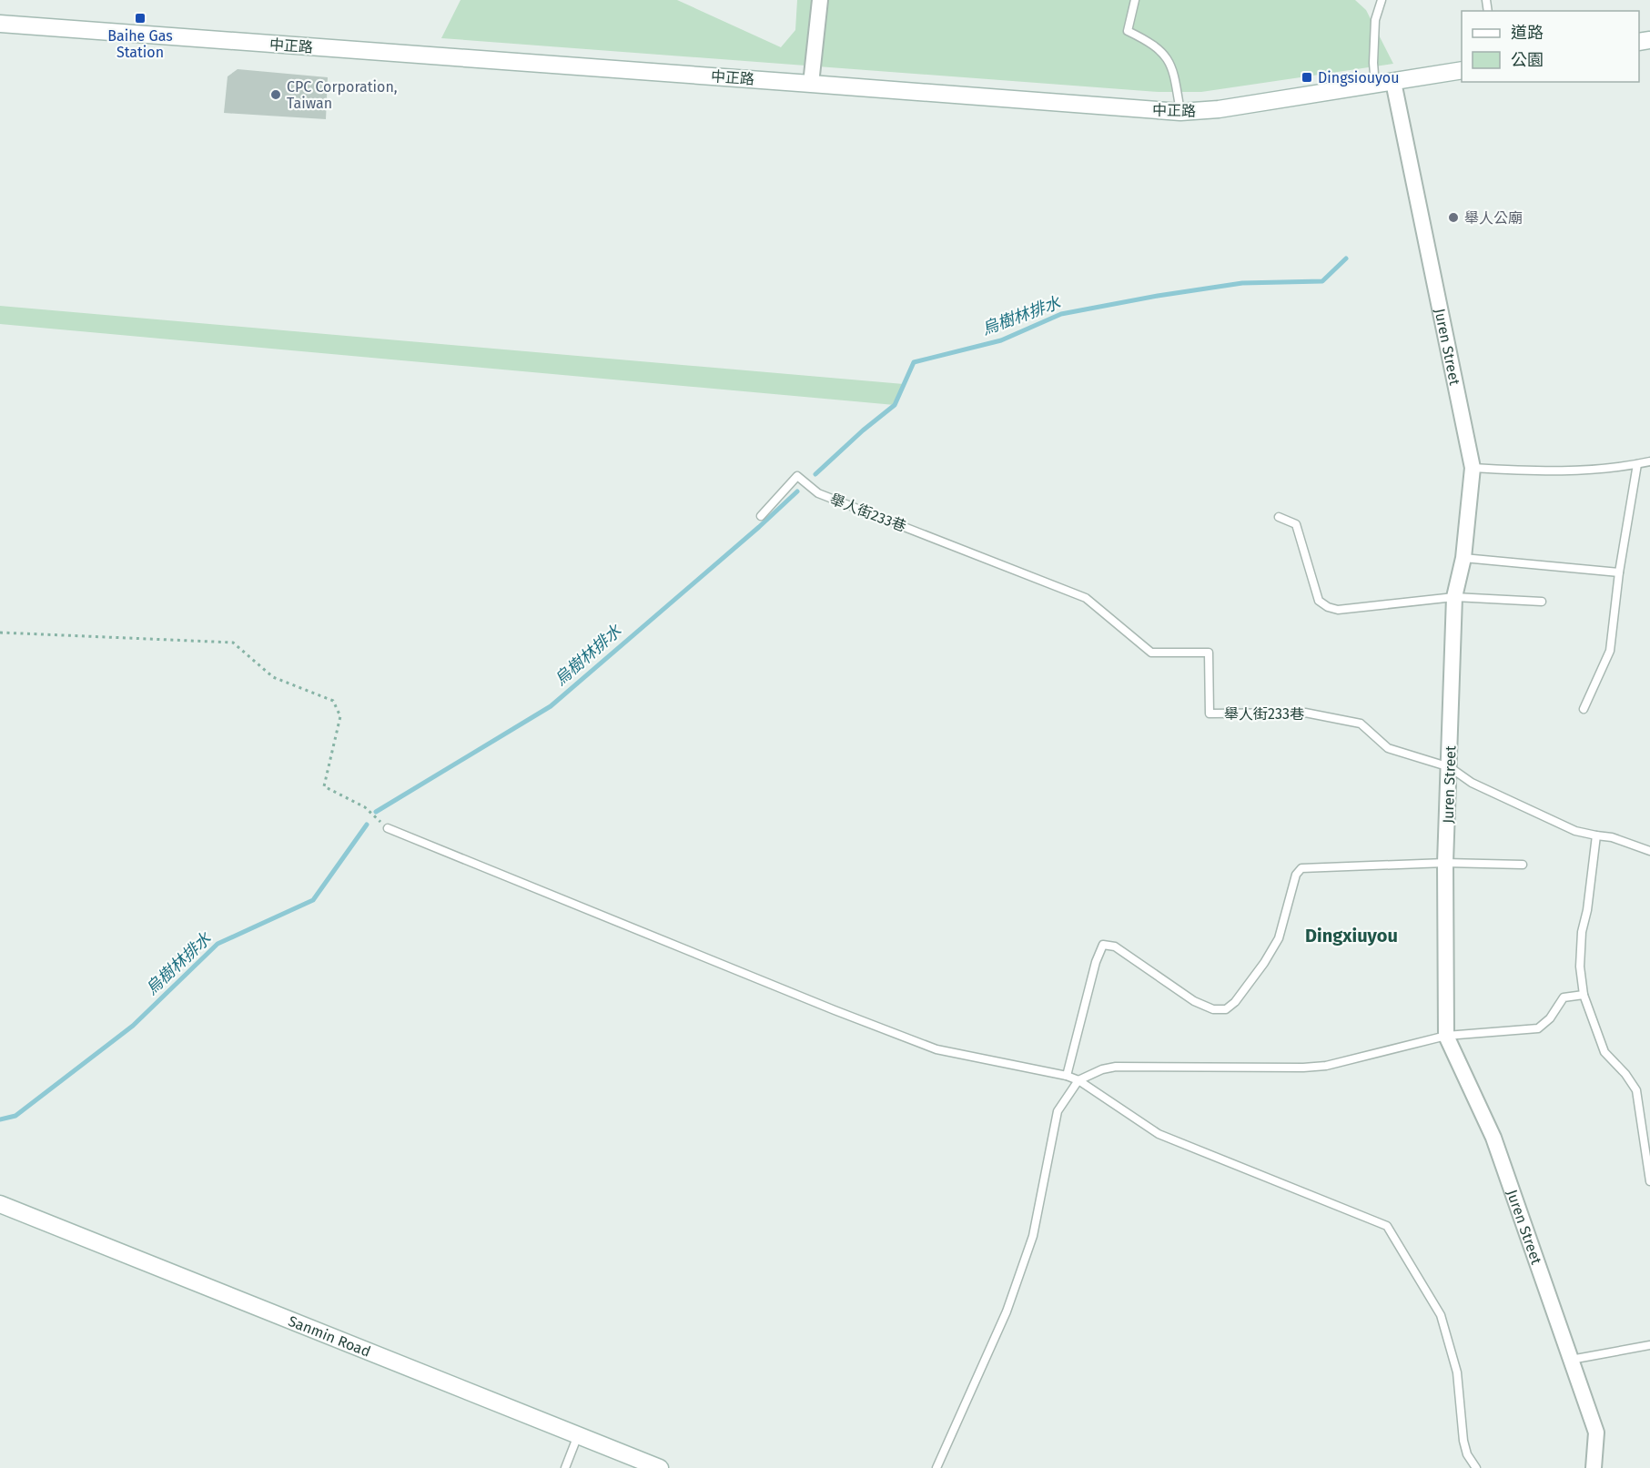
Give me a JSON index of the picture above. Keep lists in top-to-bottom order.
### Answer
{
  "streets": {
    "main road": ["中正路", "Sanmin Road"],
    "street": ["Juren Street"],
    "lane": ["舉人街233巷"]
  },
  "crossings": [
    ["中正路", "Juren Street"],
    ["Juren Street", "舉人街233巷"]
  ],
  "districts": ["Dingxiuyou"],
  "water": ["烏樹林排水"],
  "places": {
    "transit": ["Baihe Gas Station", "Dingsiouyou"],
    "other": ["CPC Corporation, Taiwan", "舉人公廟"]
  },
  "legend": ["道路", "公園"]
}
